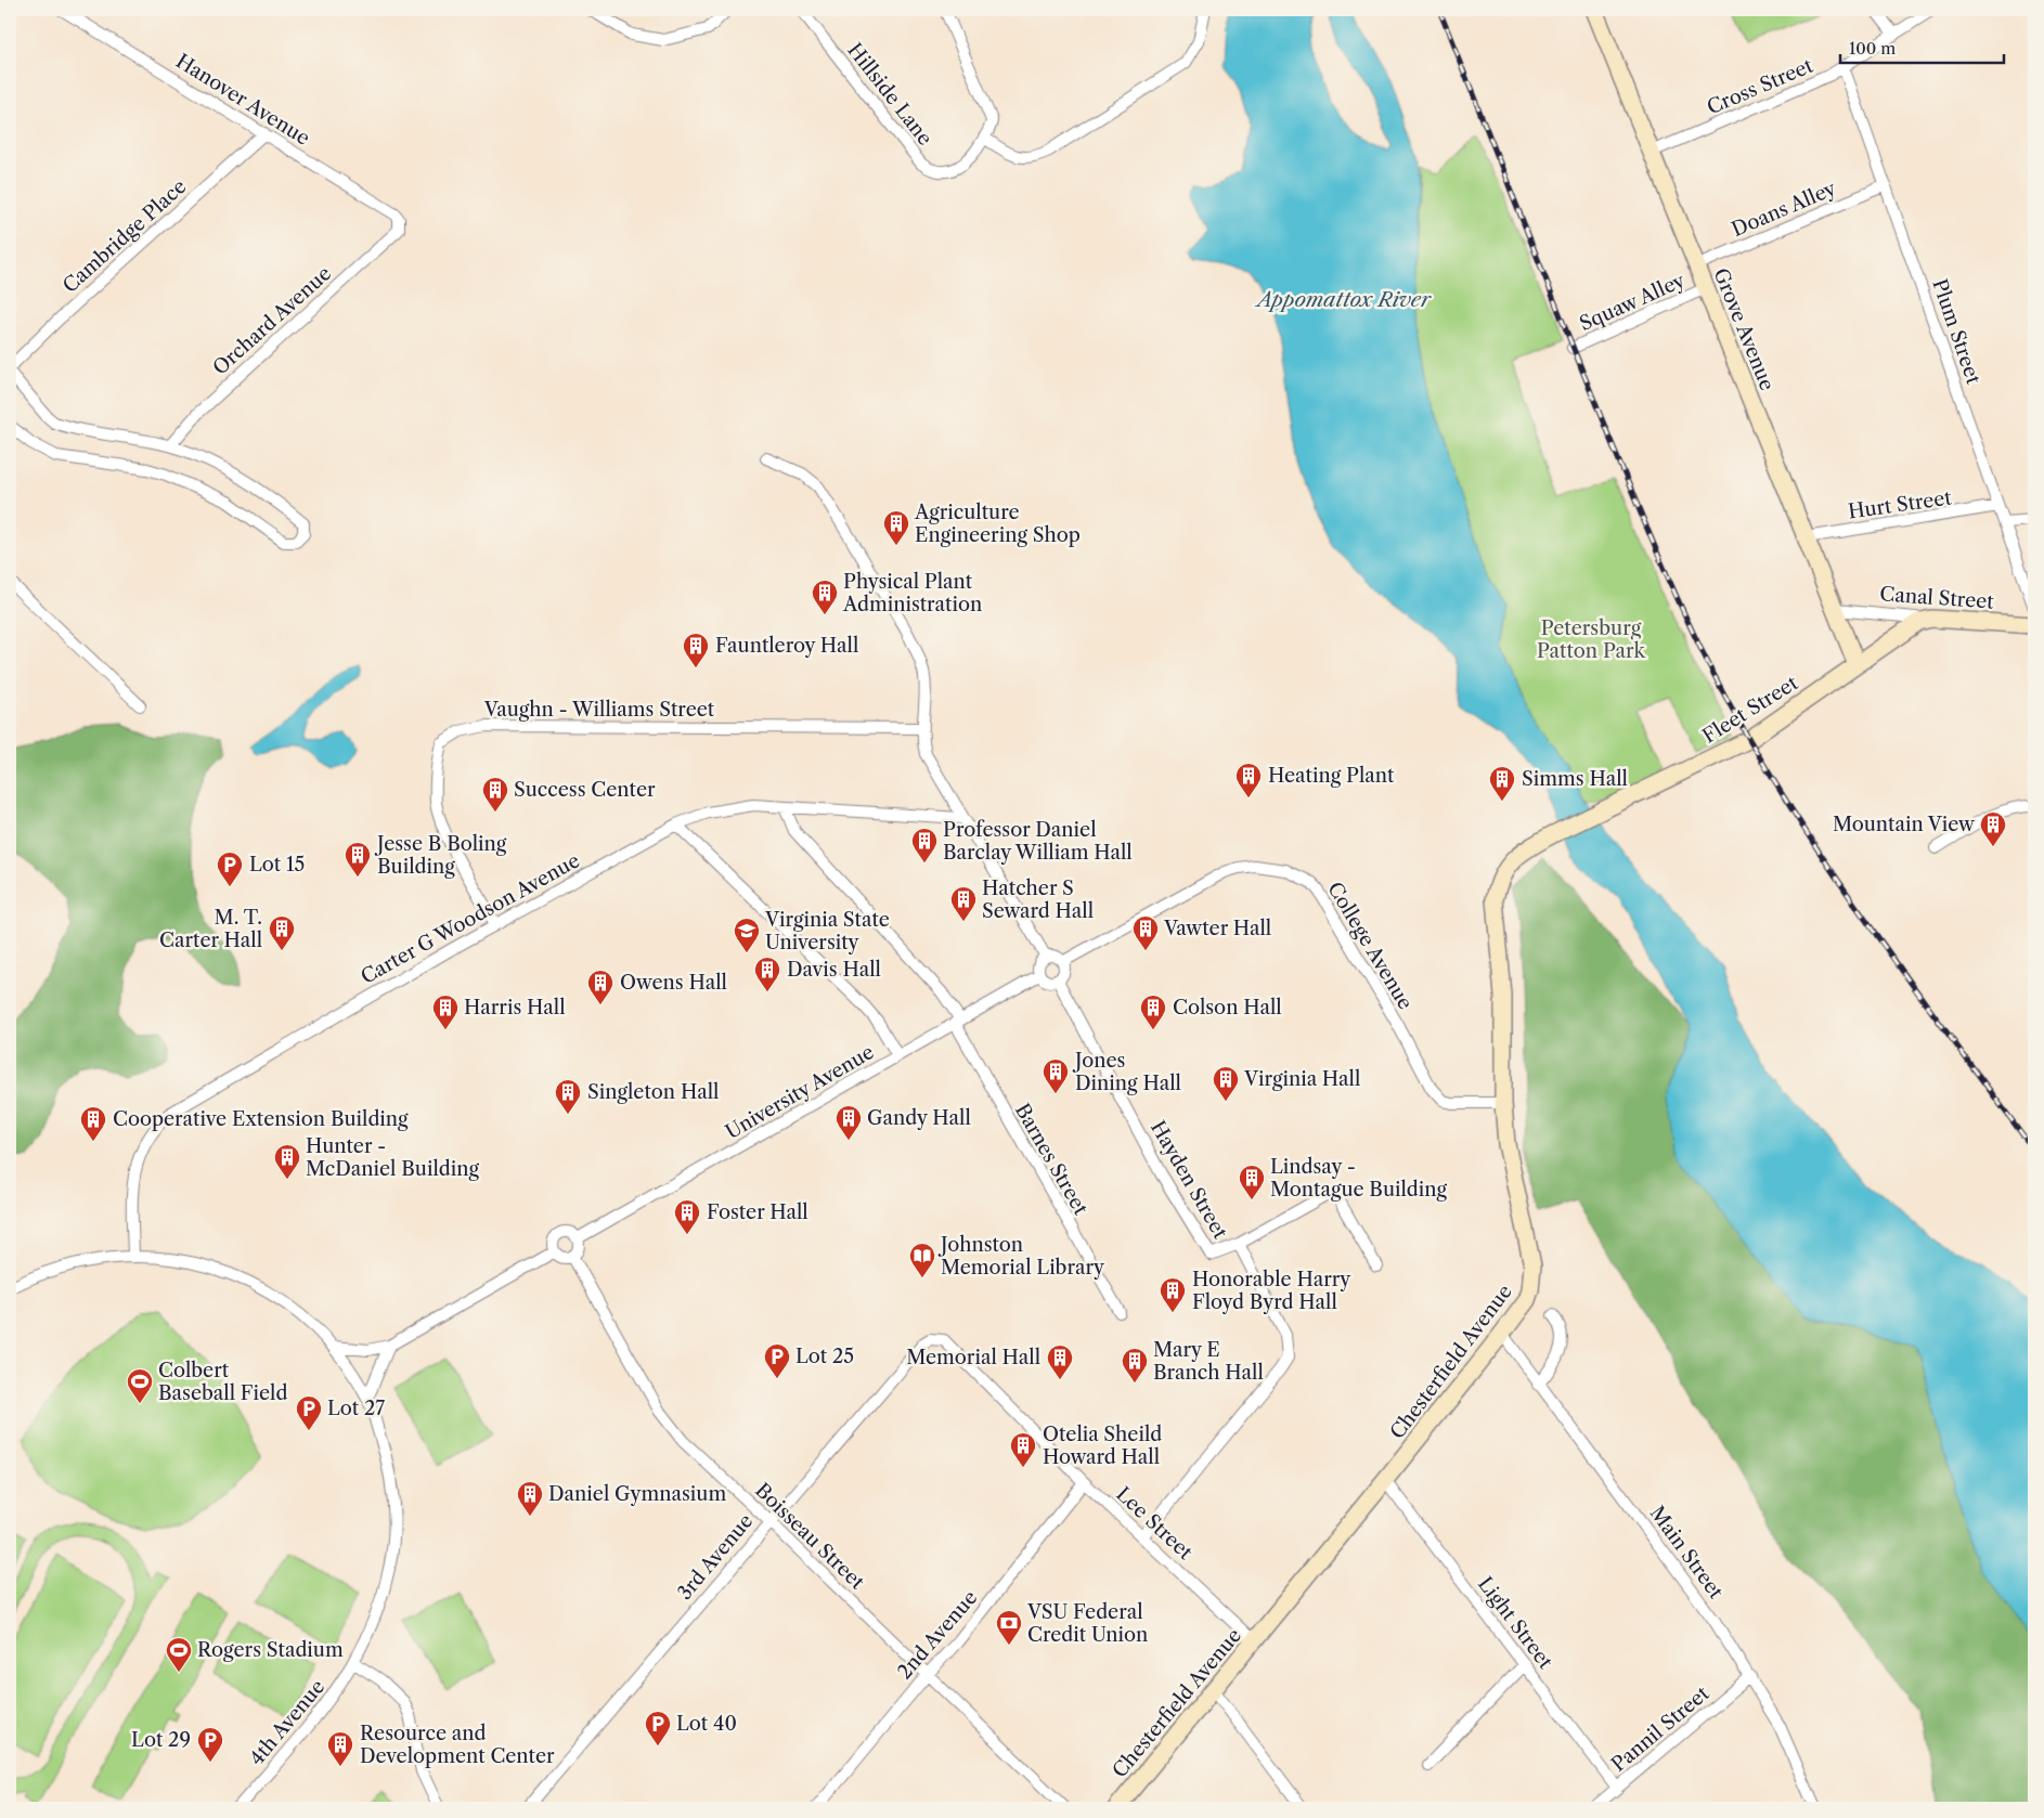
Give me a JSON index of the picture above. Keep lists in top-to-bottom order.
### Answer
{
  "streets": {
    "main road": [
      "Grove Avenue",
      "Canal Street",
      "Fleet Street",
      "Chesterfield Avenue"
    ],
    "street": [
      "Cross Street",
      "Hillside Lane",
      "Hanover Avenue",
      "Doans Alley",
      "Cambridge Place",
      "Squaw Alley",
      "Orchard Avenue",
      "Plum Street",
      "Hurt Street",
      "Vaughn - Williams Street",
      "Carter G Woodson Avenue",
      "College Avenue",
      "University Avenue",
      "Barnes Street",
      "Hayden Street",
      "Lee Street",
      "Boisseau Street",
      "Main Street",
      "3rd Avenue",
      "Light Street",
      "2nd Avenue",
      "4th Avenue",
      "Pannil Street"
    ]
  },
  "crossings": [
    ["Cross Street", "Grove Avenue"],
    ["Cross Street", "Plum Street"],
    ["Hanover Avenue", "Cambridge Place"],
    ["Hanover Avenue", "Orchard Avenue"],
    ["Doans Alley", "Grove Avenue"],
    ["Doans Alley", "Plum Street"],
    ["Squaw Alley", "Grove Avenue"],
    ["Grove Avenue", "Hurt Street"],
    ["Grove Avenue", "Canal Street"],
    ["Grove Avenue", "Fleet Street"],
    ["Plum Street", "Hurt Street"],
    ["Canal Street", "Fleet Street"],
    ["Vaughn - Williams Street", "Carter G Woodson Avenue"],
    ["Fleet Street", "Chesterfield Avenue"],
    ["Carter G Woodson Avenue", "Barnes Street"],
    ["Carter G Woodson Avenue", "4th Avenue"],
    ["College Avenue", "University Avenue"],
    ["College Avenue", "Hayden Street"],
    ["College Avenue", "Chesterfield Avenue"],
    ["University Avenue", "Barnes Street"],
    ["University Avenue", "Hayden Street"],
    ["University Avenue", "Boisseau Street"],
    ["University Avenue", "4th Avenue"],
    ["Hayden Street", "Lee Street"],
    ["Chesterfield Avenue", "Lee Street"],
    ["Chesterfield Avenue", "Main Street"],
    ["Chesterfield Avenue", "Light Street"],
    ["Lee Street", "3rd Avenue"],
    ["Lee Street", "2nd Avenue"],
    ["Boisseau Street", "3rd Avenue"],
    ["Boisseau Street", "2nd Avenue"],
    ["Main Street", "Pannil Street"],
    ["Light Street", "Pannil Street"]
  ],
  "water": ["Appomattox River"],
  "parks": ["Petersburg Patton Park"],
  "places": {
    "building": [
      "Agriculture Engineering Shop",
      "Physical Plant Administration",
      "Fauntleroy Hall",
      "Heating Plant",
      "Simms Hall",
      "Success Center",
      "Mountain View",
      "Professor Daniel Barclay William Hall",
      "Jesse B Boling Building",
      "Hatcher S Seward Hall",
      "M. T. Carter Hall",
      "Vawter Hall",
      "Davis Hall",
      "Owens Hall",
      "Harris Hall",
      "Colson Hall",
      "Jones Dining Hall",
      "Virginia Hall",
      "Singleton Hall",
      "Gandy Hall",
      "Cooperative Extension Building",
      "Hunter - McDaniel Building",
      "Lindsay - Montague Building",
      "Foster Hall",
      "Honorable Harry Floyd Byrd Hall",
      "Memorial Hall",
      "Mary E Branch Hall",
      "Otelia Sheild Howard Hall",
      "Daniel Gymnasium",
      "Resource and Development Center"
    ],
    "parking": [
      "Lot 15",
      "Lot 25",
      "Lot 27",
      "Lot 40",
      "Lot 29"
    ],
    "school or university": ["Virginia State University"],
    "library": ["Johnston Memorial Library"],
    "sports": ["Colbert Baseball Field", "Rogers Stadium"],
    "bank": ["VSU Federal Credit Union"]
  },
  "scale_bar": "100 m"
}
